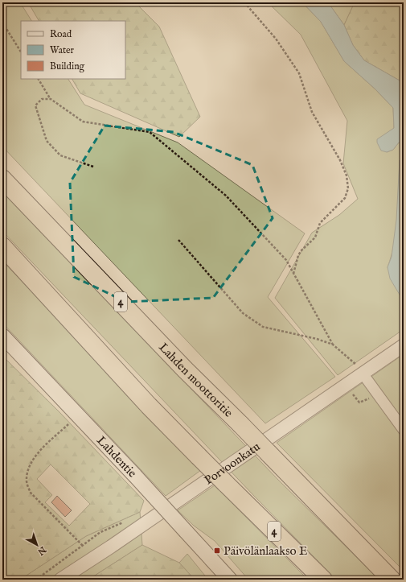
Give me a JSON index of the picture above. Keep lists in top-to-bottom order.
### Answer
{
  "streets": {
    "highway": ["4", "Lahden moottoritie"],
    "main road": ["Lahdentie"],
    "street": ["Porvoonkatu"]
  },
  "places": {
    "transit": ["Päivölänlaakso E"]
  },
  "legend": ["Road", "Water", "Building"],
  "north": "bottom right"
}
